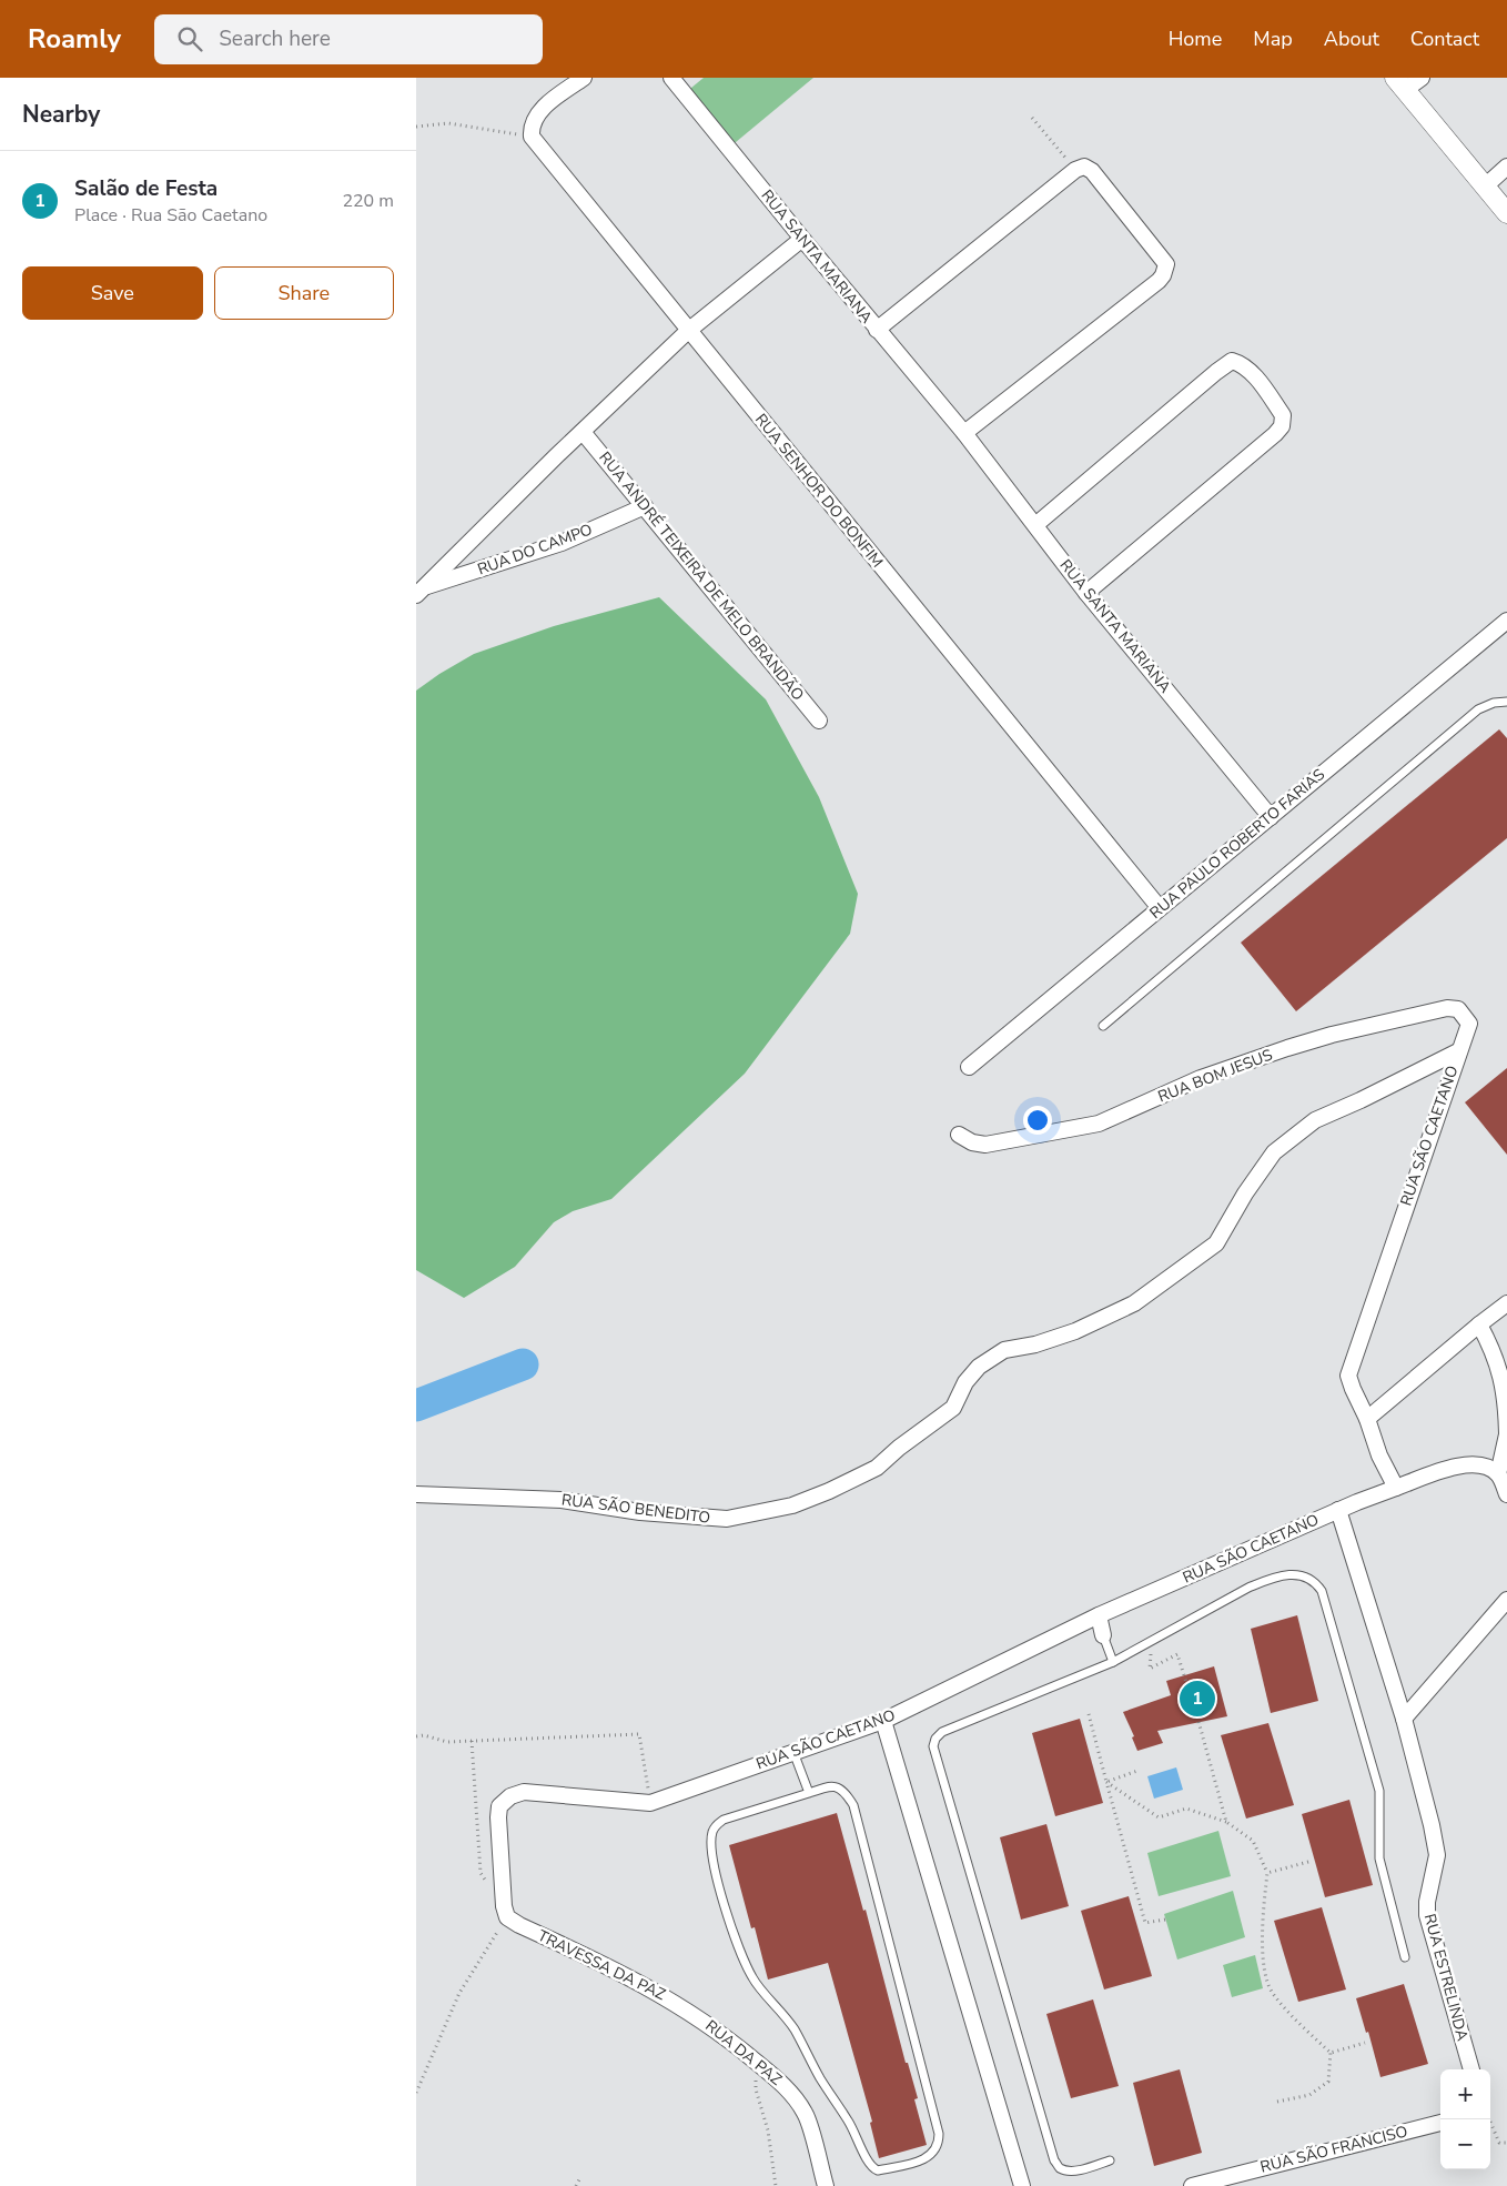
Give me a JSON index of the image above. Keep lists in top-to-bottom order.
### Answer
{
  "streets": {
    "street": [
      "RUA SANTA MARIANA",
      "RUA SENHOR DO BONFIM",
      "RUA DO CAMPO",
      "RUA ANDRÉ TEIXEIRA DE MELO BRANDÃO",
      "RUA PAULO ROBERTO FARIAS",
      "RUA BOM JESUS",
      "RUA SÃO CAETANO",
      "RUA SÃO BENEDITO",
      "TRAVESSA DA PAZ",
      "RUA ESTRELINDA",
      "RUA DA PAZ",
      "RUA SÃO FRANCISO"
    ]
  },
  "crossings": [
    ["RUA SANTA MARIANA", "RUA DO CAMPO"],
    ["RUA SANTA MARIANA", "RUA PAULO ROBERTO FARIAS"],
    ["RUA SENHOR DO BONFIM", "RUA DO CAMPO"],
    ["RUA SENHOR DO BONFIM", "RUA PAULO ROBERTO FARIAS"],
    ["RUA DO CAMPO", "RUA ANDRÉ TEIXEIRA DE MELO BRANDÃO"],
    ["RUA BOM JESUS", "RUA SÃO CAETANO"],
    ["RUA SÃO CAETANO", "RUA SÃO BENEDITO"],
    ["RUA SÃO CAETANO", "RUA ESTRELINDA"],
    ["TRAVESSA DA PAZ", "RUA DA PAZ"]
  ],
  "page": {
    "header": "Roamly",
    "search": "Search here",
    "nav": [
      "Home",
      "Map",
      "About",
      "Contact"
    ],
    "heading": "Nearby",
    "list": [
      {
        "mark": "1",
        "name": "Salão de Festa",
        "note": "Place · Rua São Caetano",
        "value": "220 m"
      }
    ],
    "buttons": ["Save", "Share"],
    "pins": "1",
    "map_buttons": ["+", "−"]
  }
}
